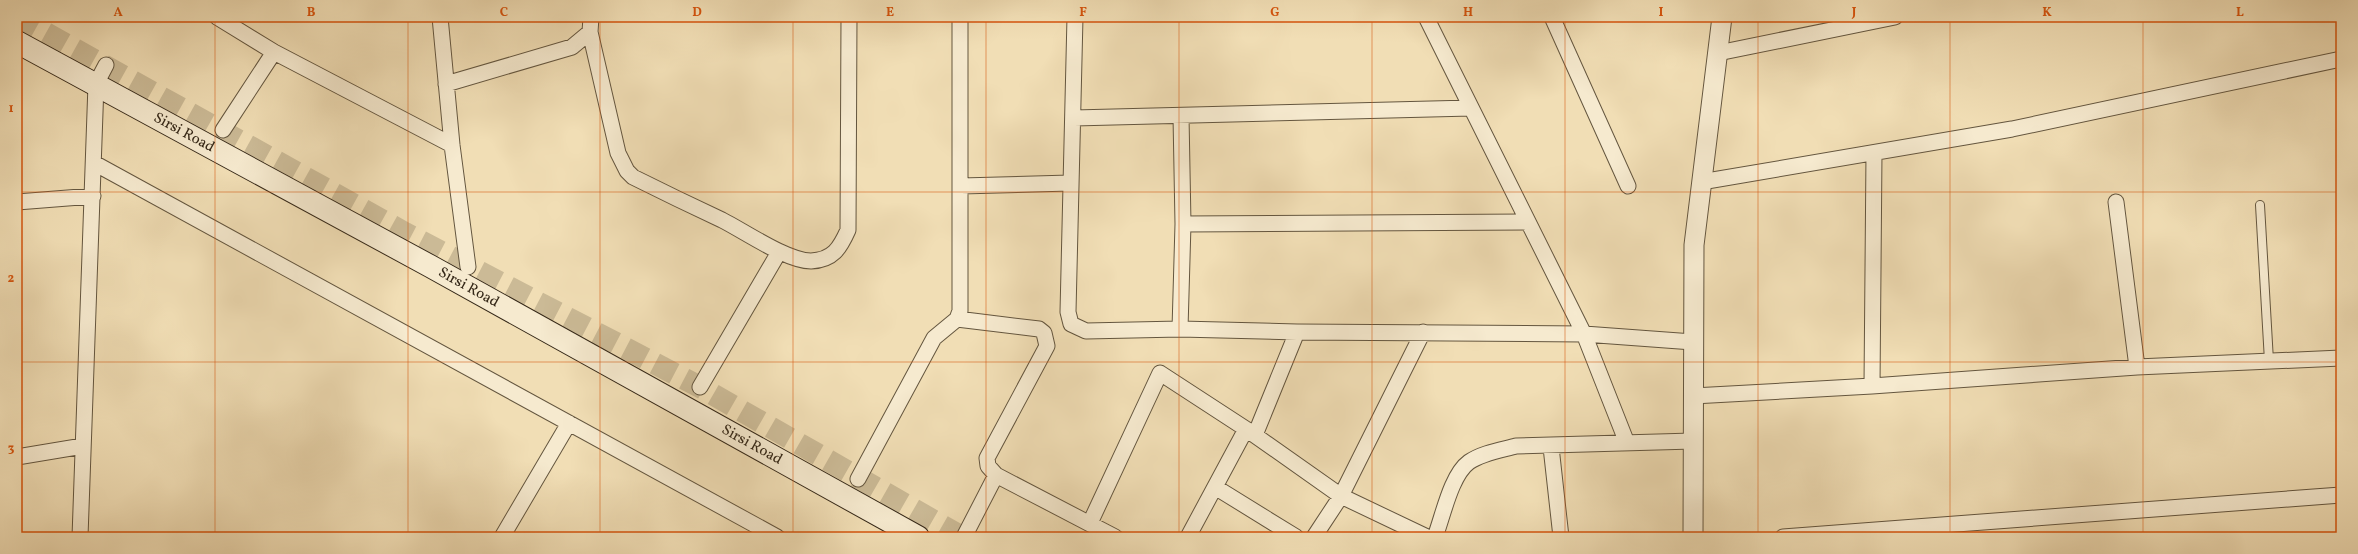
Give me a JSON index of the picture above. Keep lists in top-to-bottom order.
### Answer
{
  "streets": {
    "main road": ["Sirsi Road"]
  },
  "grid": {
    "columns": [
      "A",
      "B",
      "C",
      "D",
      "E",
      "F",
      "G",
      "H",
      "I",
      "J",
      "K",
      "L"
    ],
    "rows": ["1", "2", "3"]
  }
}
